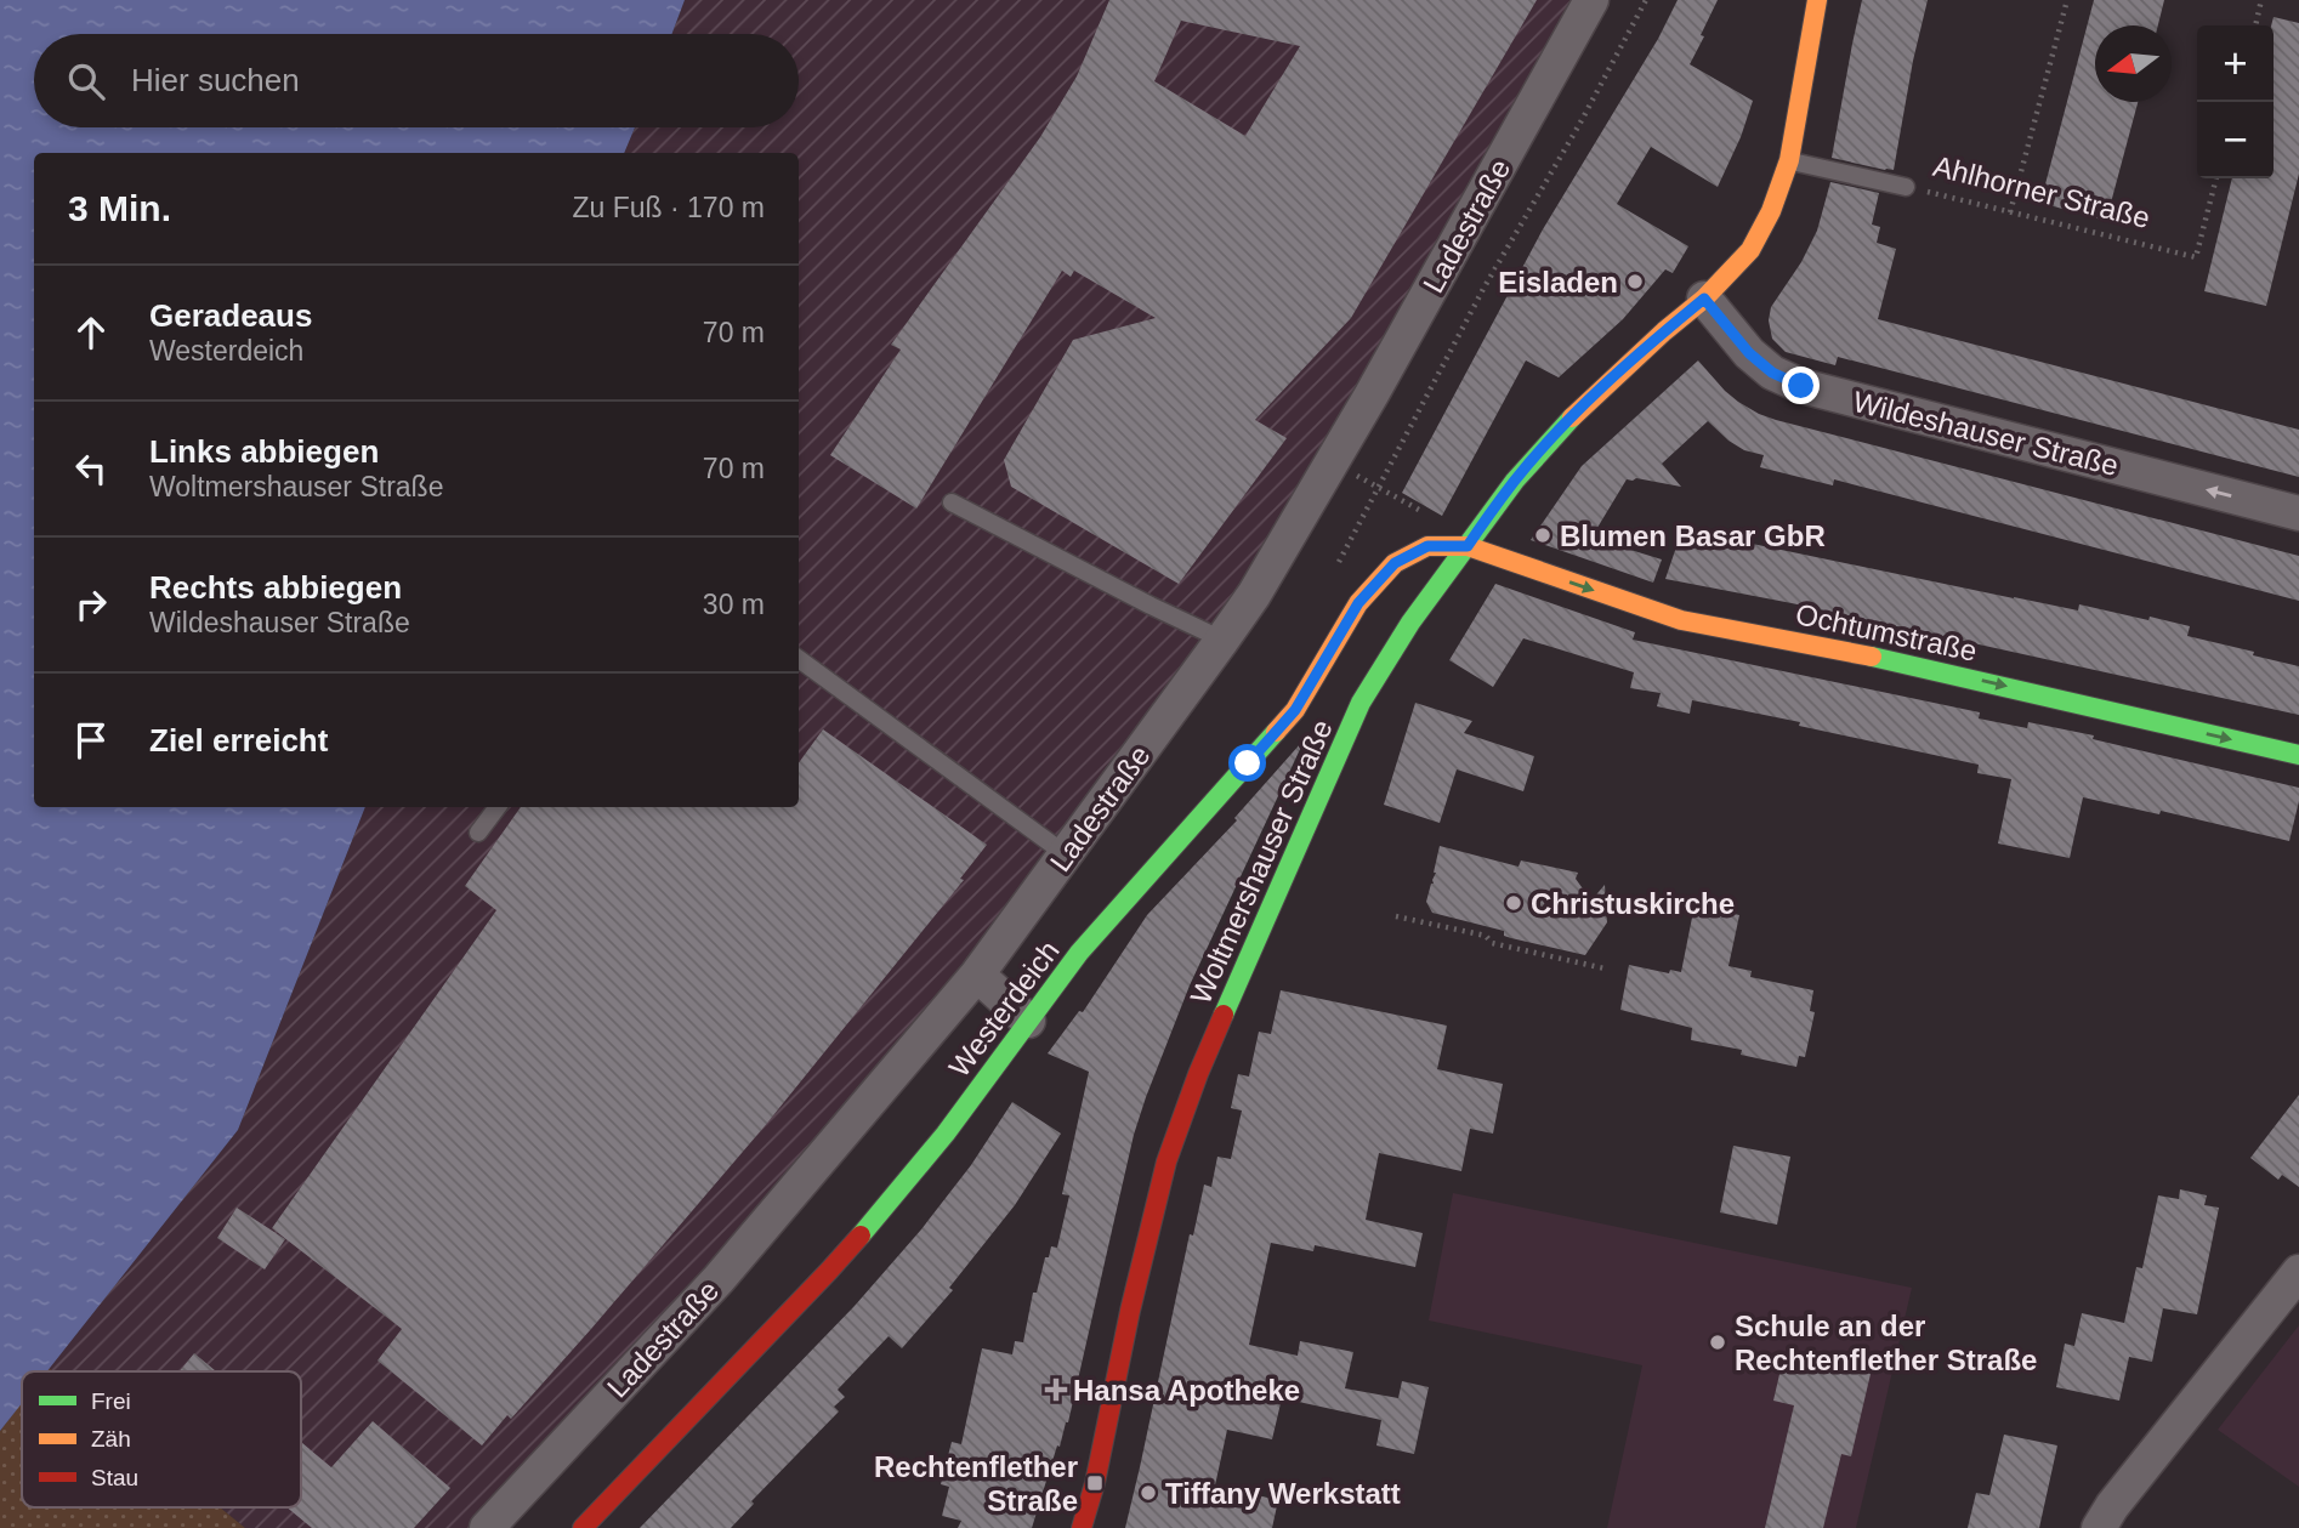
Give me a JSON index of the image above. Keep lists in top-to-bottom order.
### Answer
{
  "streets": {
    "street": [
      "Ladestraße",
      "Wildeshauser Straße",
      "Ochtumstraße",
      "Woltmershauser Straße",
      "Westerdeich"
    ],
    "lane": ["Ahlhorner Straße"]
  },
  "crossings": [
    ["Ahlhorner Straße", "Woltmershauser Straße"],
    ["Wildeshauser Straße", "Woltmershauser Straße"],
    ["Ochtumstraße", "Woltmershauser Straße"],
    ["Ochtumstraße", "Westerdeich"],
    ["Woltmershauser Straße", "Westerdeich"]
  ],
  "one_way": ["Wildeshauser Straße", "Ochtumstraße"],
  "places": {
    "other": [
      "Eisladen",
      "Blumen Basar GbR",
      "Christuskirche",
      "Schule an der Rechtenflether Straße",
      "Tiffany Werkstatt"
    ],
    "health": ["Hansa Apotheke"],
    "transit": ["Rechtenflether Straße"]
  },
  "legend": ["Frei", "Zäh", "Stau"],
  "north": "left",
  "page": {
    "map_buttons": ["+", "−"],
    "search": "Hier suchen",
    "heading": ["3 Min.", "Zu Fuß · 170 m"],
    "list": [
      ["Geradeaus", "Westerdeich", "70 m"],
      ["Links abbiegen", "Woltmershauser Straße", "70 m"],
      ["Rechts abbiegen", "Wildeshauser Straße", "30 m"],
      "Ziel erreicht"
    ]
  }
}
